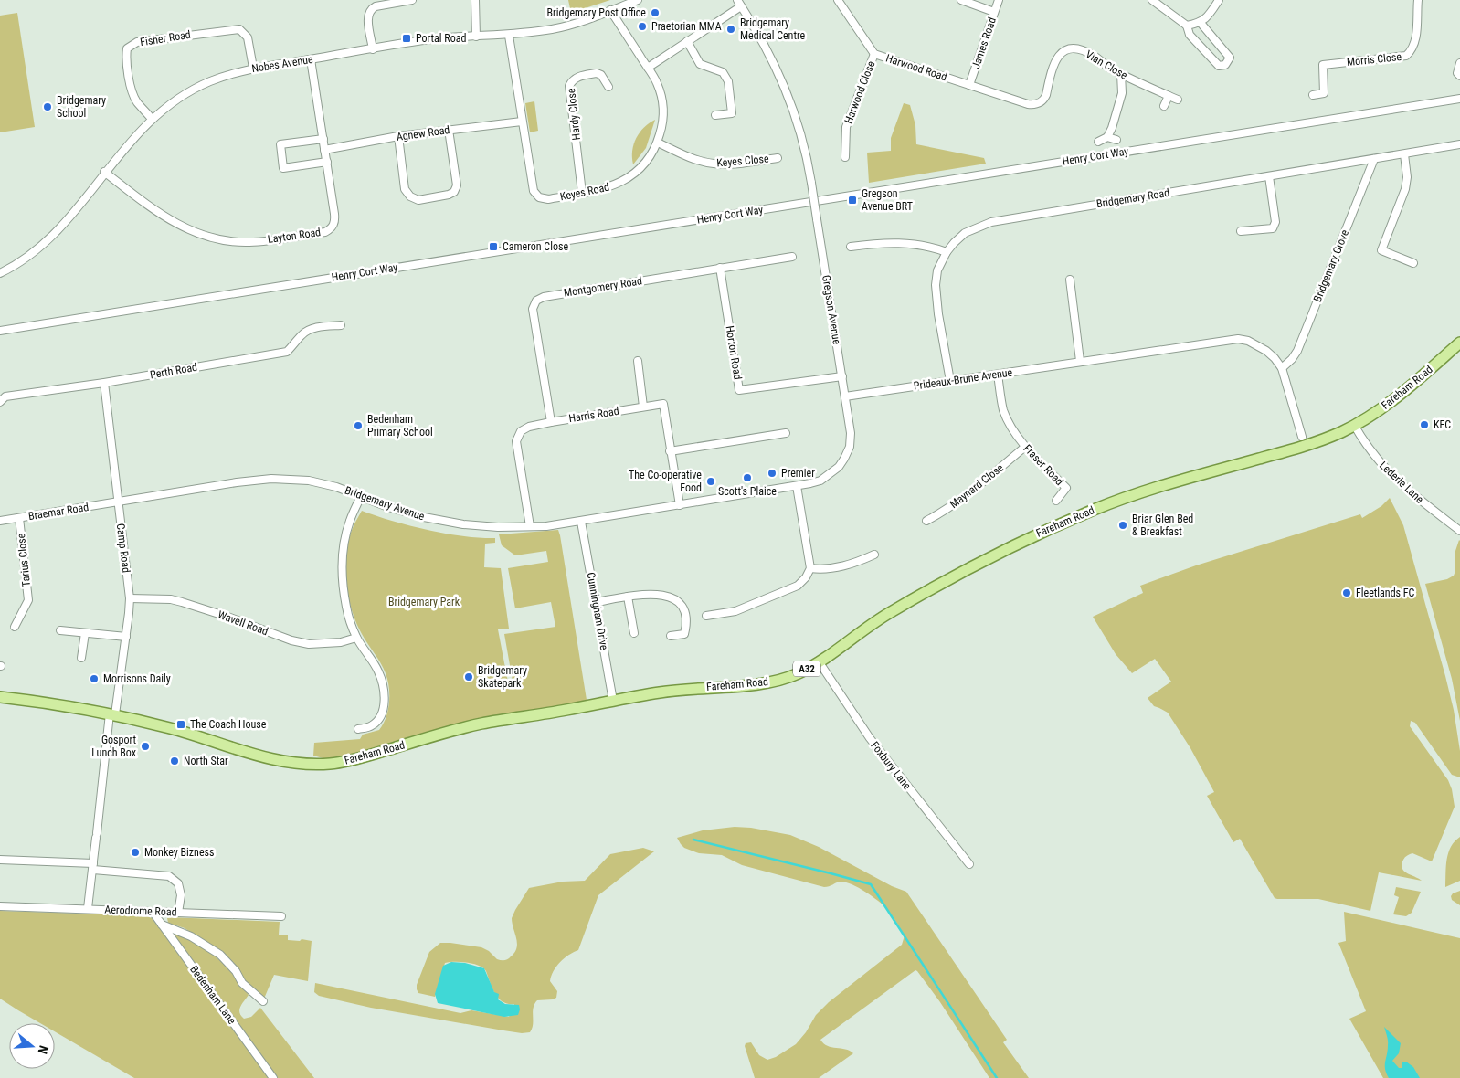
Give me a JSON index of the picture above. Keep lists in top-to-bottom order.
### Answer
{
  "streets": {
    "main road": ["Fareham Road", "A32"],
    "street": [
      "Fisher Road",
      "James Road",
      "Morris Close",
      "Nobes Avenue",
      "Vian Close",
      "Harwood Road",
      "Harwood Close",
      "Hardy Close",
      "Agnew Road",
      "Henry Cort Way",
      "Keyes Close",
      "Keyes Road",
      "Bridgemary Road",
      "Layton Road",
      "Bridgemary Grove",
      "Montgomery Road",
      "Gregson Avenue",
      "Horton Road",
      "Perth Road",
      "Prideaux-Brune Avenue",
      "Harris Road",
      "Fraser Road",
      "Lederle Lane",
      "Maynard Close",
      "Bridgemary Avenue",
      "Braemar Road",
      "Camp Road",
      "Tarius Close",
      "Cunningham Drive",
      "Wavell Road",
      "Foxbury Lane",
      "Aerodrome Road",
      "Bedenham Lane"
    ]
  },
  "crossings": [
    ["Fisher Road", "Nobes Avenue"],
    ["James Road", "Vian Close"],
    ["James Road", "Harwood Road"],
    ["Nobes Avenue", "Keyes Road"],
    ["Nobes Avenue", "Layton Road"],
    ["Vian Close", "Harwood Road"],
    ["Harwood Road", "Harwood Close"],
    ["Hardy Close", "Keyes Road"],
    ["Agnew Road", "Keyes Road"],
    ["Agnew Road", "Layton Road"],
    ["Keyes Close", "Keyes Road"],
    ["Bridgemary Road", "Bridgemary Grove"],
    ["Bridgemary Road", "Prideaux-Brune Avenue"],
    ["Bridgemary Grove", "Prideaux-Brune Avenue"],
    ["Montgomery Road", "Horton Road"],
    ["Montgomery Road", "Harris Road"],
    ["Gregson Avenue", "Horton Road"],
    ["Gregson Avenue", "Prideaux-Brune Avenue"],
    ["Gregson Avenue", "Harris Road"],
    ["Gregson Avenue", "Bridgemary Avenue"],
    ["Perth Road", "Camp Road"],
    ["Prideaux-Brune Avenue", "Fraser Road"],
    ["Fareham Road", "Lederle Lane"],
    ["Fareham Road", "Camp Road"],
    ["Fareham Road", "Cunningham Drive"],
    ["Fareham Road", "Foxbury Lane"],
    ["Harris Road", "Bridgemary Avenue"],
    ["Fraser Road", "Maynard Close"],
    ["Bridgemary Avenue", "Braemar Road"],
    ["Bridgemary Avenue", "Camp Road"],
    ["Bridgemary Avenue", "Cunningham Drive"],
    ["Braemar Road", "Camp Road"],
    ["Braemar Road", "Tarius Close"],
    ["Camp Road", "Wavell Road"],
    ["Aerodrome Road", "Bedenham Lane"]
  ],
  "parks": ["Bridgemary Park"],
  "places": {
    "other": [
      "Bridgemary Post Office",
      "Praetorian MMA",
      "Bridgemary Medical Centre",
      "Bridgemary School",
      "KFC",
      "Bedenham Primary School",
      "Premier",
      "Scott's Plaice",
      "The Co-operative Food",
      "Briar Glen Bed & Breakfast",
      "Fleetlands FC",
      "Bridgemary Skatepark",
      "Morrisons Daily",
      "Gosport Lunch Box",
      "North Star",
      "Monkey Bizness"
    ],
    "transit": [
      "Portal Road",
      "Gregson Avenue BRT",
      "Cameron Close",
      "The Coach House"
    ]
  },
  "north": "right"
}
